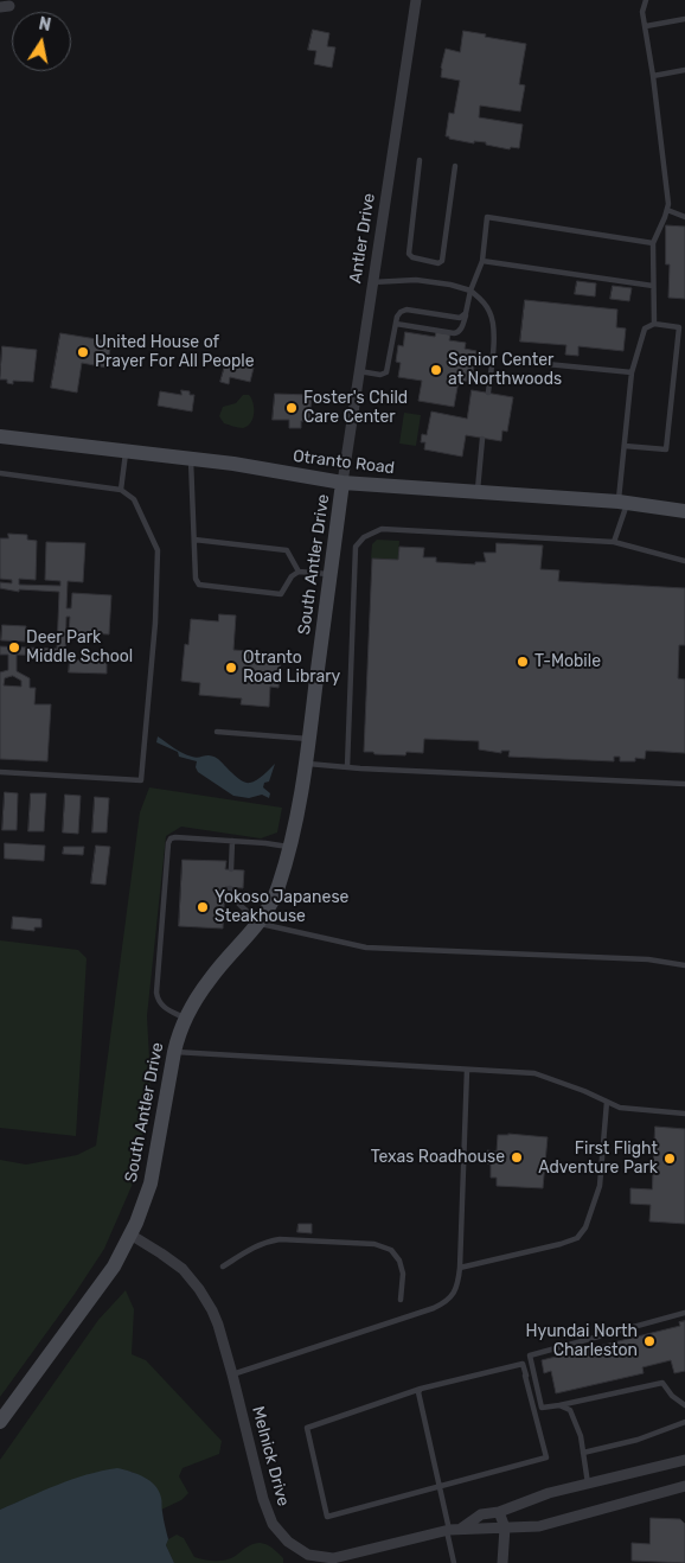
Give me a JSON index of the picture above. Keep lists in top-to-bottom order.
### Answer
{
  "streets": {
    "street": [
      "Antler Drive",
      "Otranto Road",
      "South Antler Drive",
      "Melnick Drive"
    ]
  },
  "crossings": [
    ["Antler Drive", "Otranto Road"],
    ["Antler Drive", "South Antler Drive"],
    ["Otranto Road", "South Antler Drive"],
    ["South Antler Drive", "Melnick Drive"]
  ],
  "places": [
    "United House of Prayer For All People",
    "Senior Center at Northwoods",
    "Foster's Child Care Center",
    "Deer Park Middle School",
    "T-Mobile",
    "Otranto Road Library",
    "Yokoso Japanese Steakhouse",
    "Texas Roadhouse",
    "First Flight Adventure Park",
    "Hyundai North Charleston"
  ],
  "north": "top"
}
